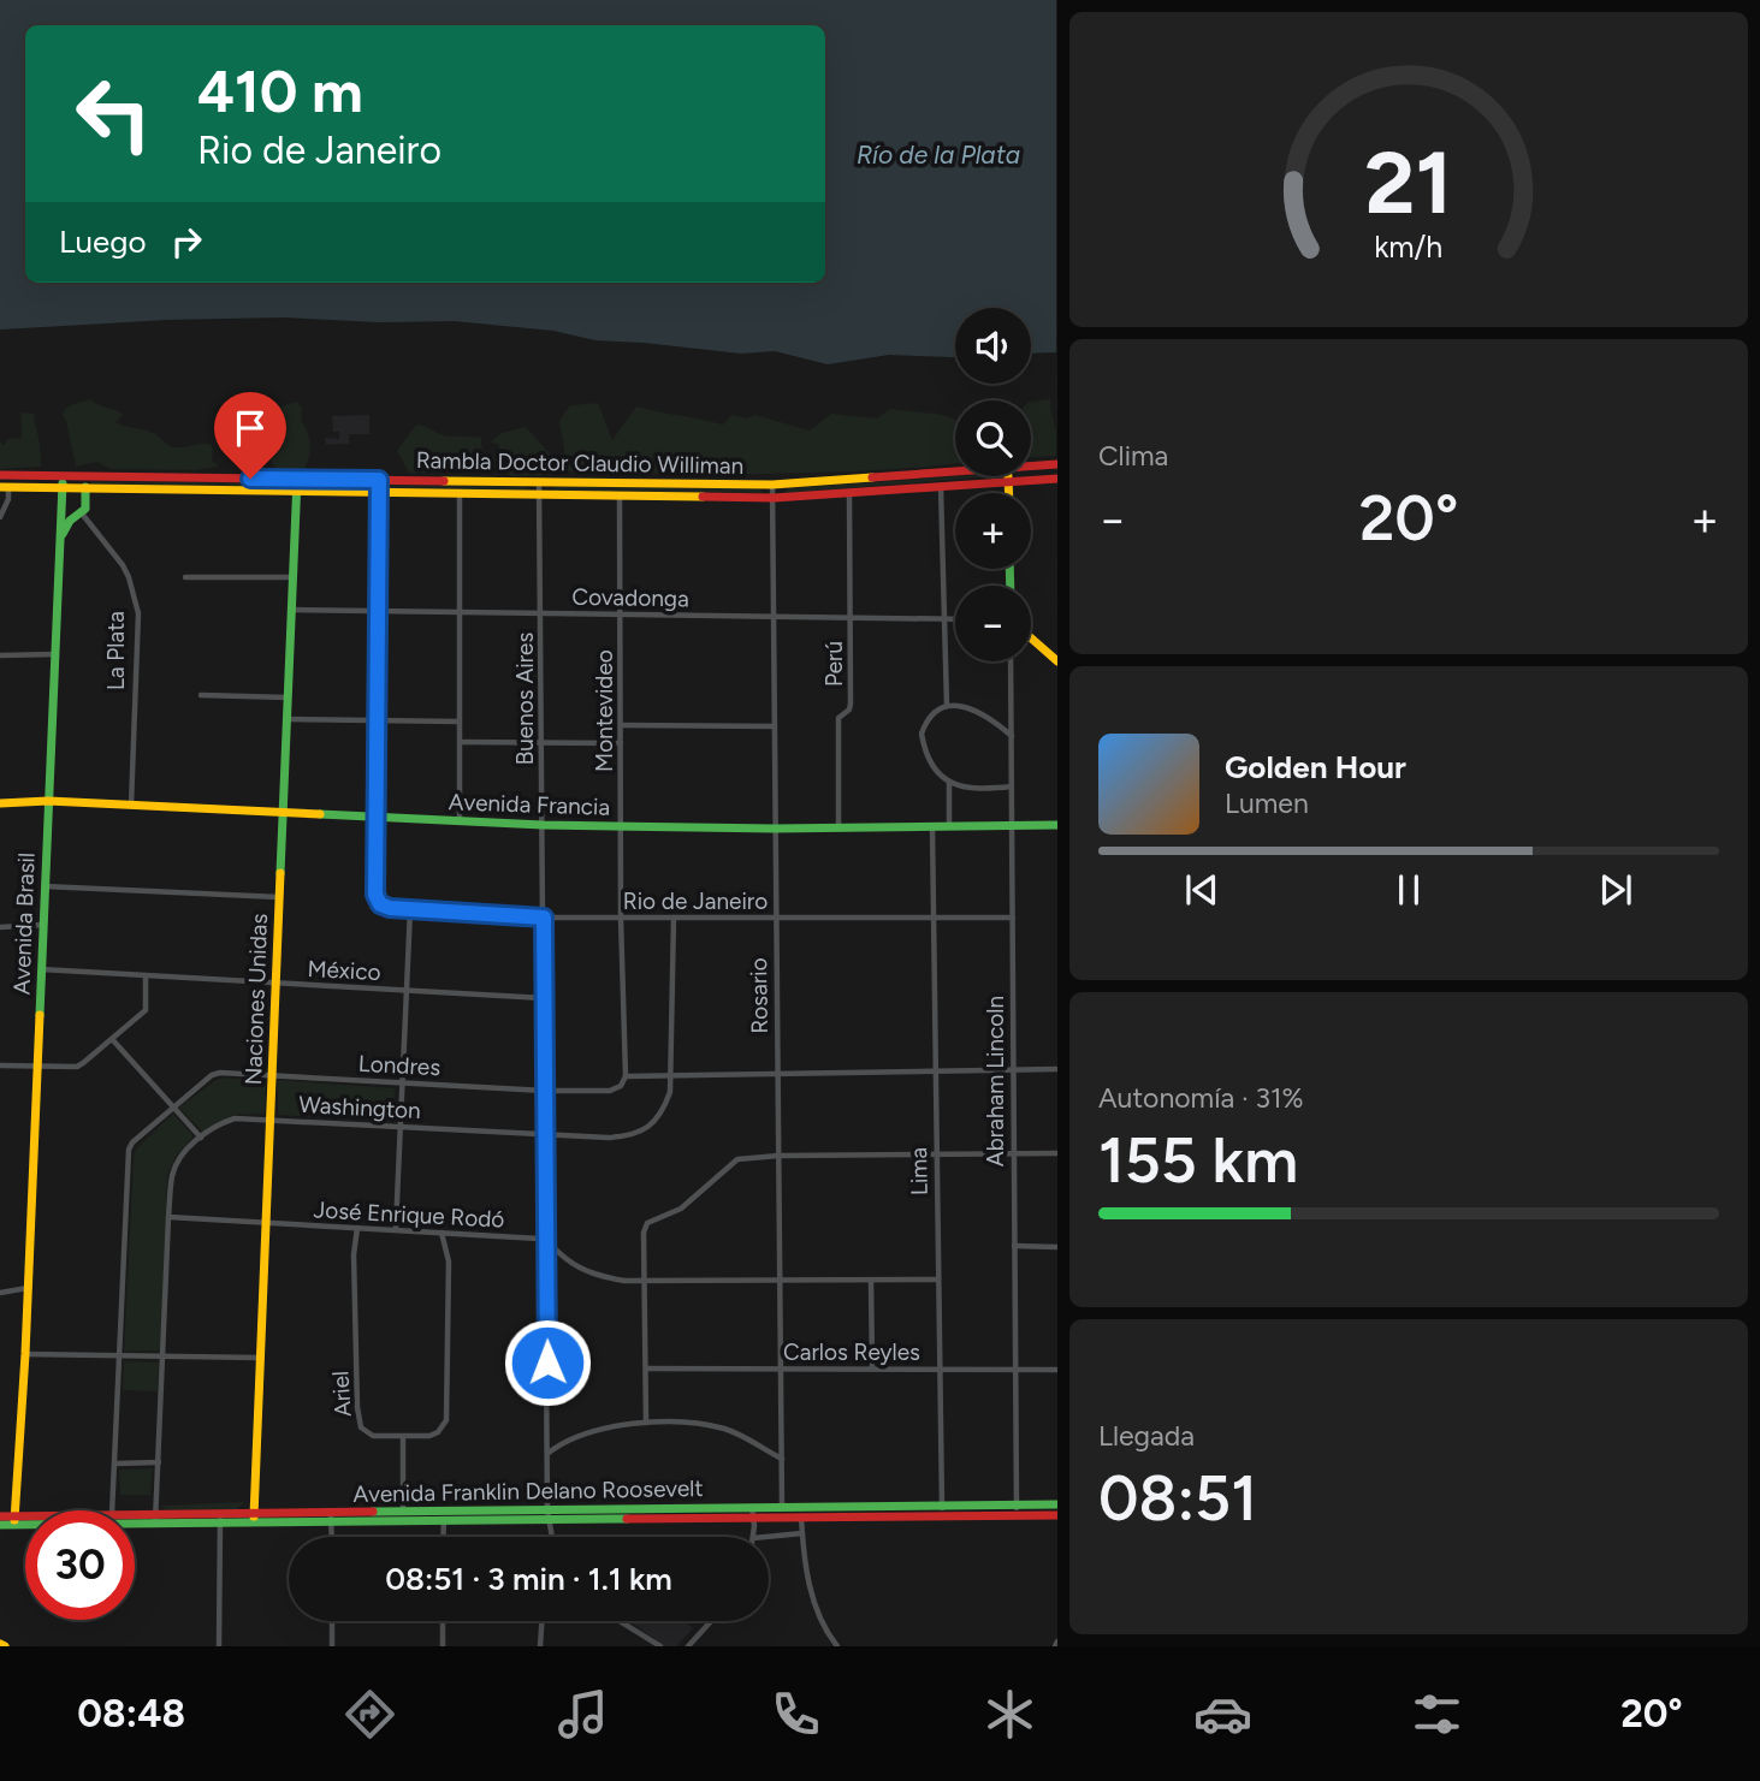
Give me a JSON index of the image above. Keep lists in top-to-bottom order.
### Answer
{
  "streets": {
    "main road": [
      "Rambla Doctor Claudio Williman",
      "Avenida Francia",
      "Avenida Brasil",
      "Naciones Unidas",
      "Avenida Franklin Delano Roosevelt"
    ],
    "street": [
      "Covadonga",
      "La Plata",
      "Perú",
      "Buenos Aires",
      "Montevideo",
      "Rio de Janeiro",
      "México",
      "Rosario",
      "Londres",
      "Abraham Lincoln",
      "Washington",
      "Lima",
      "José Enrique Rodó",
      "Carlos Reyles",
      "Ariel"
    ]
  },
  "crossings": [
    ["Rambla Doctor Claudio Williman", "Perú"],
    ["Rambla Doctor Claudio Williman", "Buenos Aires"],
    ["Rambla Doctor Claudio Williman", "Montevideo"],
    ["Rambla Doctor Claudio Williman", "Avenida Brasil"],
    ["Rambla Doctor Claudio Williman", "Rosario"],
    ["Rambla Doctor Claudio Williman", "Naciones Unidas"],
    ["Covadonga", "Perú"],
    ["Covadonga", "Buenos Aires"],
    ["Covadonga", "Montevideo"],
    ["Covadonga", "Rosario"],
    ["Covadonga", "Naciones Unidas"],
    ["La Plata", "Avenida Francia"],
    ["Perú", "Avenida Francia"],
    ["Buenos Aires", "Avenida Francia"],
    ["Buenos Aires", "Rio de Janeiro"],
    ["Buenos Aires", "México"],
    ["Buenos Aires", "Londres"],
    ["Buenos Aires", "Washington"],
    ["Buenos Aires", "José Enrique Rodó"],
    ["Buenos Aires", "Avenida Franklin Delano Roosevelt"],
    ["Montevideo", "Avenida Francia"],
    ["Montevideo", "Rio de Janeiro"],
    ["Montevideo", "Londres"],
    ["Avenida Francia", "Rio de Janeiro"],
    ["Avenida Francia", "Avenida Brasil"],
    ["Avenida Francia", "Rosario"],
    ["Avenida Francia", "Naciones Unidas"],
    ["Avenida Francia", "Abraham Lincoln"],
    ["Avenida Francia", "Lima"],
    ["Rio de Janeiro", "Rosario"],
    ["Rio de Janeiro", "Abraham Lincoln"],
    ["Rio de Janeiro", "Washington"],
    ["Rio de Janeiro", "Lima"],
    ["Avenida Brasil", "México"],
    ["Avenida Brasil", "Avenida Franklin Delano Roosevelt"],
    ["México", "Naciones Unidas"],
    ["Rosario", "Londres"],
    ["Rosario", "Carlos Reyles"],
    ["Rosario", "Avenida Franklin Delano Roosevelt"],
    ["Naciones Unidas", "Londres"],
    ["Naciones Unidas", "Washington"],
    ["Naciones Unidas", "José Enrique Rodó"],
    ["Naciones Unidas", "Avenida Franklin Delano Roosevelt"],
    ["Londres", "Abraham Lincoln"],
    ["Londres", "Washington"],
    ["Londres", "Lima"],
    ["Abraham Lincoln", "Carlos Reyles"],
    ["Abraham Lincoln", "Avenida Franklin Delano Roosevelt"],
    ["Washington", "José Enrique Rodó"],
    ["Washington", "Avenida Franklin Delano Roosevelt"],
    ["Lima", "Carlos Reyles"],
    ["Lima", "Avenida Franklin Delano Roosevelt"],
    ["José Enrique Rodó", "Ariel"]
  ],
  "water": ["Río de la Plata"],
  "page": {
    "turn": ["410 m", "Rio de Janeiro"],
    "then": "Luego",
    "map_buttons": ["+", "−"],
    "tile": [
      "Clima",
      ["Autonomía · 31%", "155 km"],
      ["Llegada", "08:51"]
    ],
    "heat": ["−", "20°", "+"],
    "song": ["Golden Hour", "Lumen"],
    "limit": "30",
    "trip": "08:51 · 3 min · 1.1 km",
    "tabs": ["08:48", "20°"],
    "gauge": ["21", "km/h"]
  }
}
